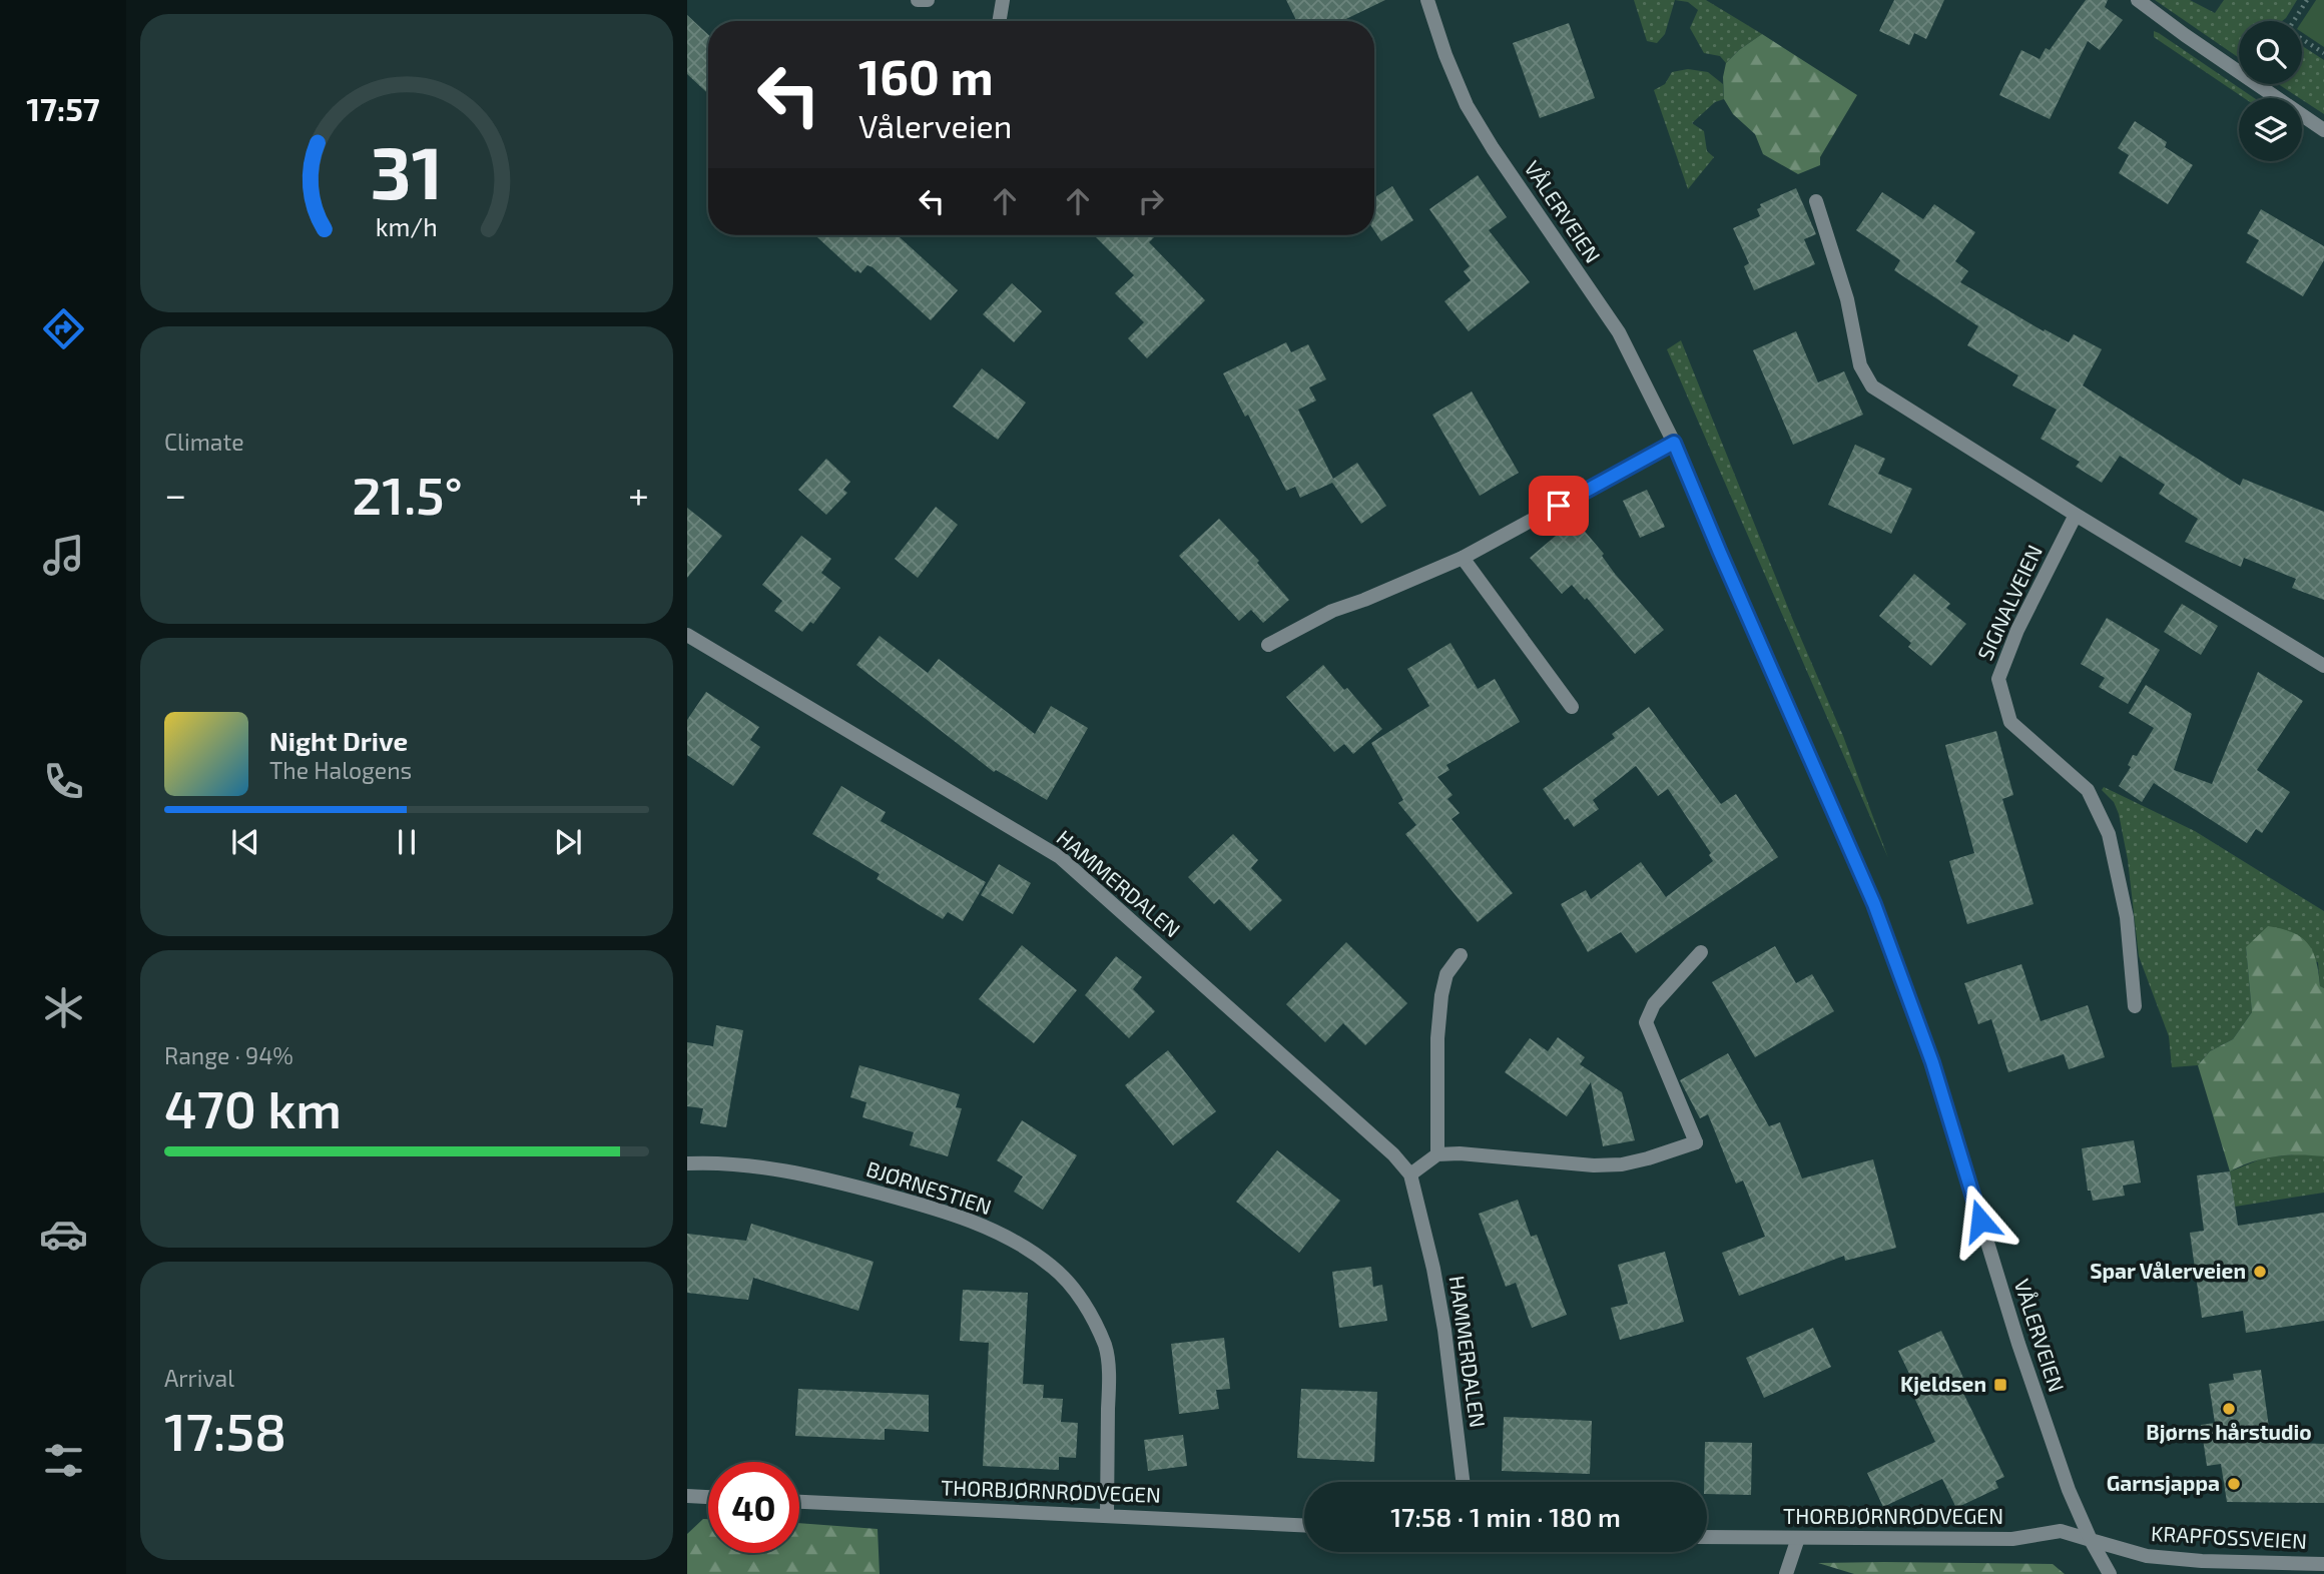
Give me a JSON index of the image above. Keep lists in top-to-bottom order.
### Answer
{
  "streets": {
    "street": [
      "VÅLERVEIEN",
      "SIGNALVEIEN",
      "HAMMERDALEN",
      "BJØRNESTIEN",
      "THORBJØRNRØDVEGEN",
      "KRAPFOSSVEIEN"
    ]
  },
  "crossings": [
    ["VÅLERVEIEN", "THORBJØRNRØDVEGEN"],
    ["VÅLERVEIEN", "KRAPFOSSVEIEN"],
    ["BJØRNESTIEN", "THORBJØRNRØDVEGEN"],
    ["THORBJØRNRØDVEGEN", "KRAPFOSSVEIEN"]
  ],
  "places": {
    "other": ["Spar Vålerveien", "Bjørns hårstudio", "Garnsjappa"],
    "transit": ["Kjeldsen"]
  },
  "page": {
    "tabs": "17:57",
    "turn": ["160 m", "Vålerveien"],
    "tile": [
      "Climate",
      ["Range · 94%", "470 km"],
      ["Arrival", "17:58"]
    ],
    "heat": ["−", "21.5°", "+"],
    "song": ["Night Drive", "The Halogens"],
    "limit": "40",
    "trip": "17:58 · 1 min · 180 m",
    "gauge": ["31", "km/h"]
  }
}
